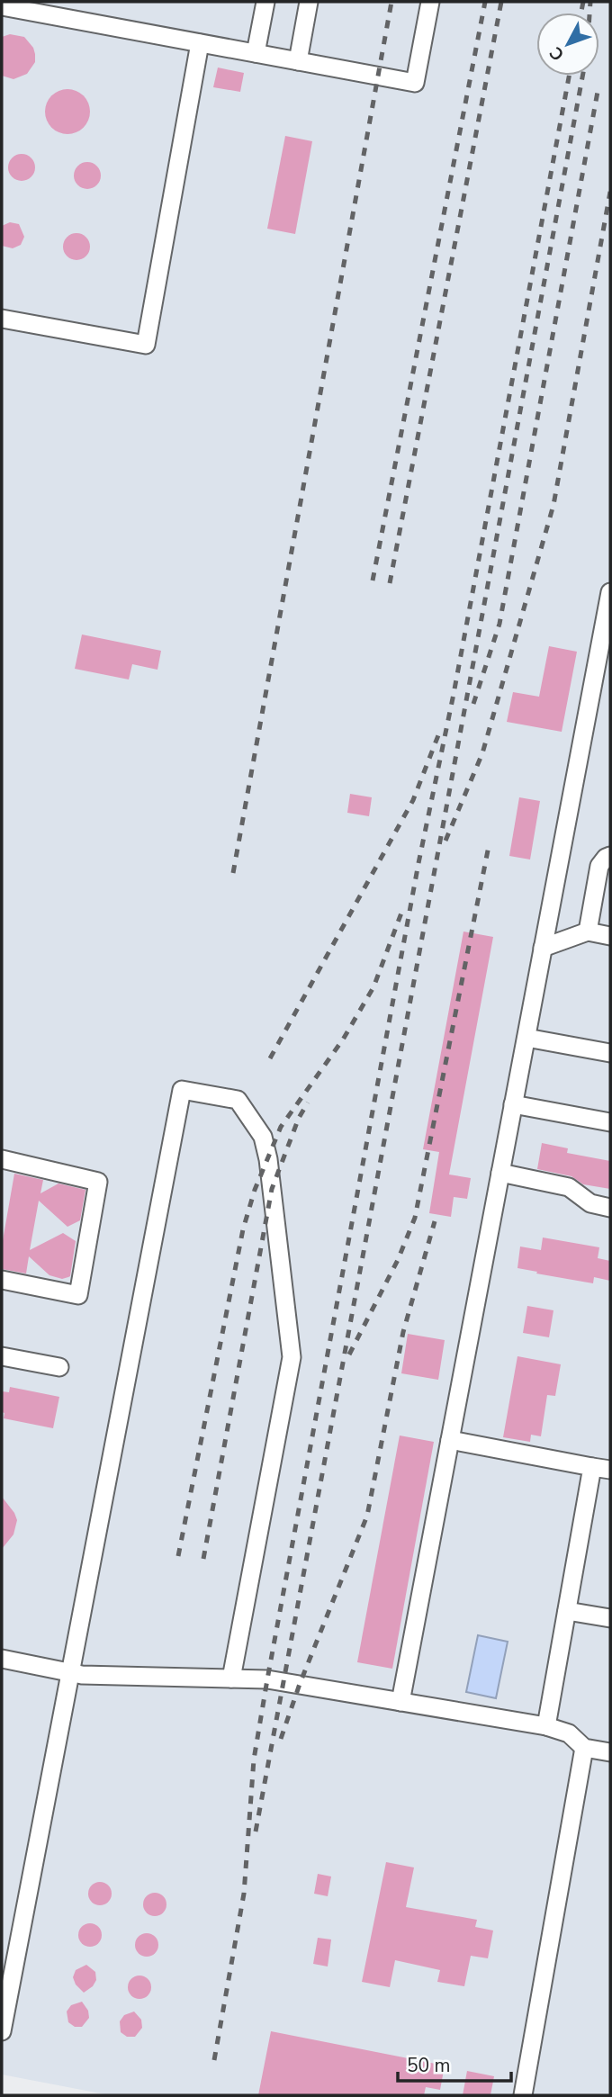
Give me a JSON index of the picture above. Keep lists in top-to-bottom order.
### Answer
{
  "scale_bar": "50 m",
  "north": "bottom left"
}
